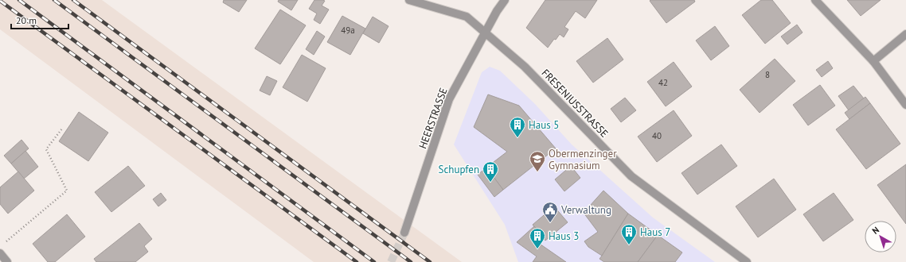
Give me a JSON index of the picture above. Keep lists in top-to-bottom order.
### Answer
{
  "streets": {
    "street": ["FRESENIUSSTRASSE", "HEERSTRASSE"]
  },
  "crossings": [
    ["FRESENIUSSTRASSE", "HEERSTRASSE"]
  ],
  "places": {
    "building": [
      "Haus 5",
      "Schupfen",
      "Haus 7",
      "Haus 3"
    ],
    "school or university": ["Obermenzinger Gymnasium"],
    "public building": ["Verwaltung"]
  },
  "house_numbers": [
    "49a",
    "8",
    "42",
    "40"
  ],
  "scale_bar": "20 m",
  "north": "top left"
}
